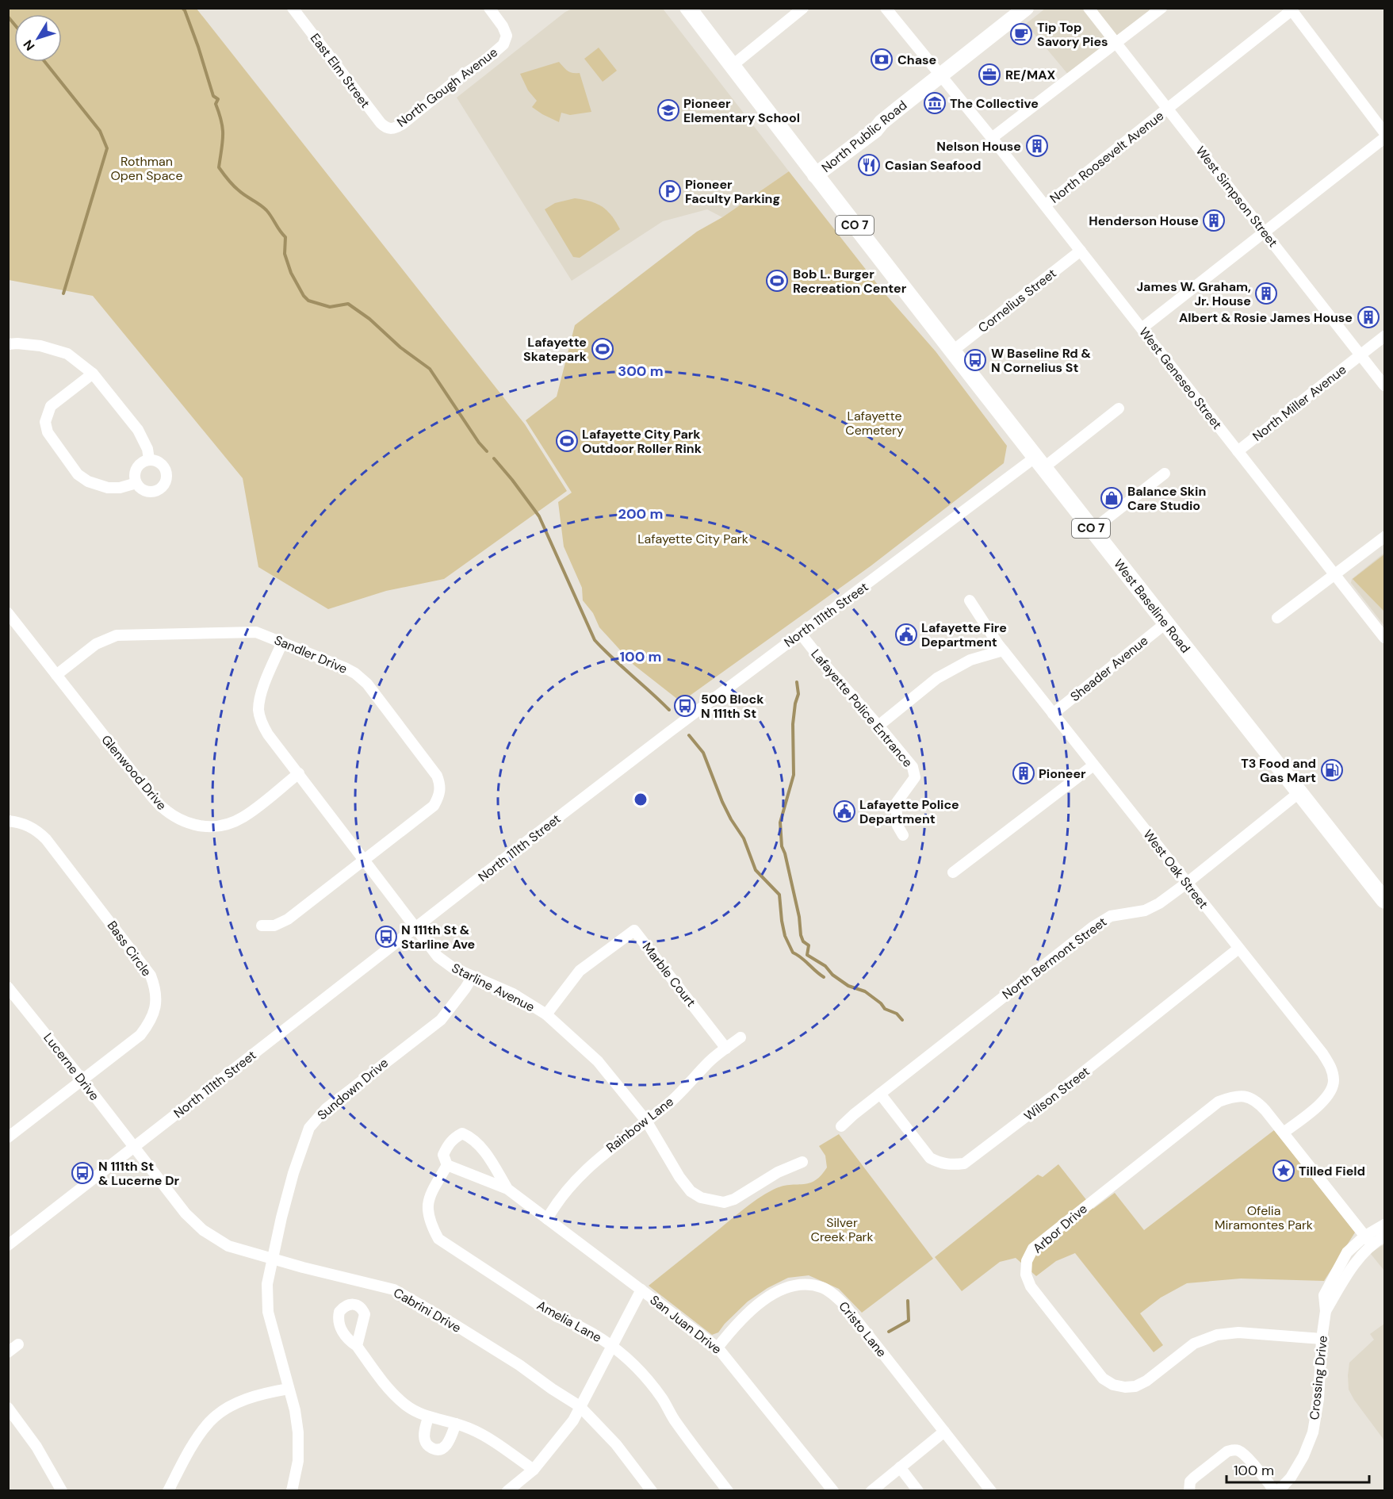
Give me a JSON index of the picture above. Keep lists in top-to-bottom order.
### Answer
{
  "streets": {
    "main road": ["CO 7", "West Baseline Road"],
    "street": [
      "East Elm Street",
      "North Gough Avenue",
      "North Public Road",
      "North Roosevelt Avenue",
      "West Simpson Street",
      "Cornelius Street",
      "West Geneseo Street",
      "North Miller Avenue",
      "North 111th Street",
      "Sandler Drive",
      "Sheader Avenue",
      "Lafayette Police Entrance",
      "Glenwood Drive",
      "West Oak Street",
      "Bass Circle",
      "North Bermont Street",
      "Marble Court",
      "Starline Avenue",
      "Lucerne Drive",
      "Sundown Drive",
      "Wilson Street",
      "Rainbow Lane",
      "Arbor Drive",
      "Cabrini Drive",
      "Amelia Lane",
      "San Juan Drive",
      "Cristo Lane",
      "Crossing Drive"
    ]
  },
  "crossings": [
    ["East Elm Street", "North Gough Avenue"],
    ["North Public Road", "CO 7"],
    ["North Public Road", "West Geneseo Street"],
    ["North Public Road", "West Baseline Road"],
    ["North Roosevelt Avenue", "West Simpson Street"],
    ["North Roosevelt Avenue", "West Geneseo Street"],
    ["West Simpson Street", "North Miller Avenue"],
    ["CO 7", "West Baseline Road"],
    ["Cornelius Street", "West Geneseo Street"],
    ["Cornelius Street", "West Baseline Road"],
    ["West Geneseo Street", "North Miller Avenue"],
    ["West Baseline Road", "North 111th Street"],
    ["West Baseline Road", "Sheader Avenue"],
    ["West Baseline Road", "North Bermont Street"],
    ["North 111th Street", "Lafayette Police Entrance"],
    ["North 111th Street", "Starline Avenue"],
    ["North 111th Street", "Lucerne Drive"],
    ["North 111th Street", "Cabrini Drive"],
    ["Sandler Drive", "Glenwood Drive"],
    ["Sandler Drive", "Starline Avenue"],
    ["Sheader Avenue", "West Oak Street"],
    ["Glenwood Drive", "Starline Avenue"],
    ["West Oak Street", "North Bermont Street"],
    ["West Oak Street", "Wilson Street"],
    ["West Oak Street", "Arbor Drive"],
    ["Bass Circle", "Lucerne Drive"],
    ["North Bermont Street", "Wilson Street"],
    ["Marble Court", "Starline Avenue"],
    ["Marble Court", "Rainbow Lane"],
    ["Starline Avenue", "Sundown Drive"],
    ["Starline Avenue", "Rainbow Lane"],
    ["Lucerne Drive", "Cabrini Drive"],
    ["Sundown Drive", "Cabrini Drive"],
    ["Rainbow Lane", "San Juan Drive"],
    ["Arbor Drive", "Crossing Drive"],
    ["Amelia Lane", "San Juan Drive"],
    ["San Juan Drive", "Cristo Lane"]
  ],
  "parks": [
    "Rothman Open Space",
    "Lafayette Cemetery",
    "Lafayette City Park",
    "Ofelia Miramontes Park",
    "Silver Creek Park"
  ],
  "places": {
    "cafe": ["Tip Top Savory Pies"],
    "bank": ["Chase"],
    "office": ["RE/MAX"],
    "museum": ["The Collective"],
    "school or university": ["Pioneer Elementary School"],
    "building": [
      "Nelson House",
      "Henderson House",
      "James W. Graham, Jr. House",
      "Albert & Rosie James House",
      "Pioneer"
    ],
    "restaurant": ["Casian Seafood"],
    "parking": ["Pioneer Faculty Parking"],
    "sports": ["Bob L. Burger Recreation Center", "Lafayette Skatepark", "Lafayette City Park Outdoor Roller Rink"],
    "bus stop": [
      "W Baseline Rd & N Cornelius St",
      "500 Block N 111th St",
      "N 111th St & Starline Ave",
      "N 111th St & Lucerne Dr"
    ],
    "shop": ["Balance Skin Care Studio"],
    "public building": ["Lafayette Fire Department", "Lafayette Police Department"],
    "fuel station": ["T3 Food and Gas Mart"],
    "place": ["Tilled Field"]
  },
  "scale_bar": "100 m",
  "north": "bottom left",
  "rings": ["300 m", "200 m", "100 m"]
}
